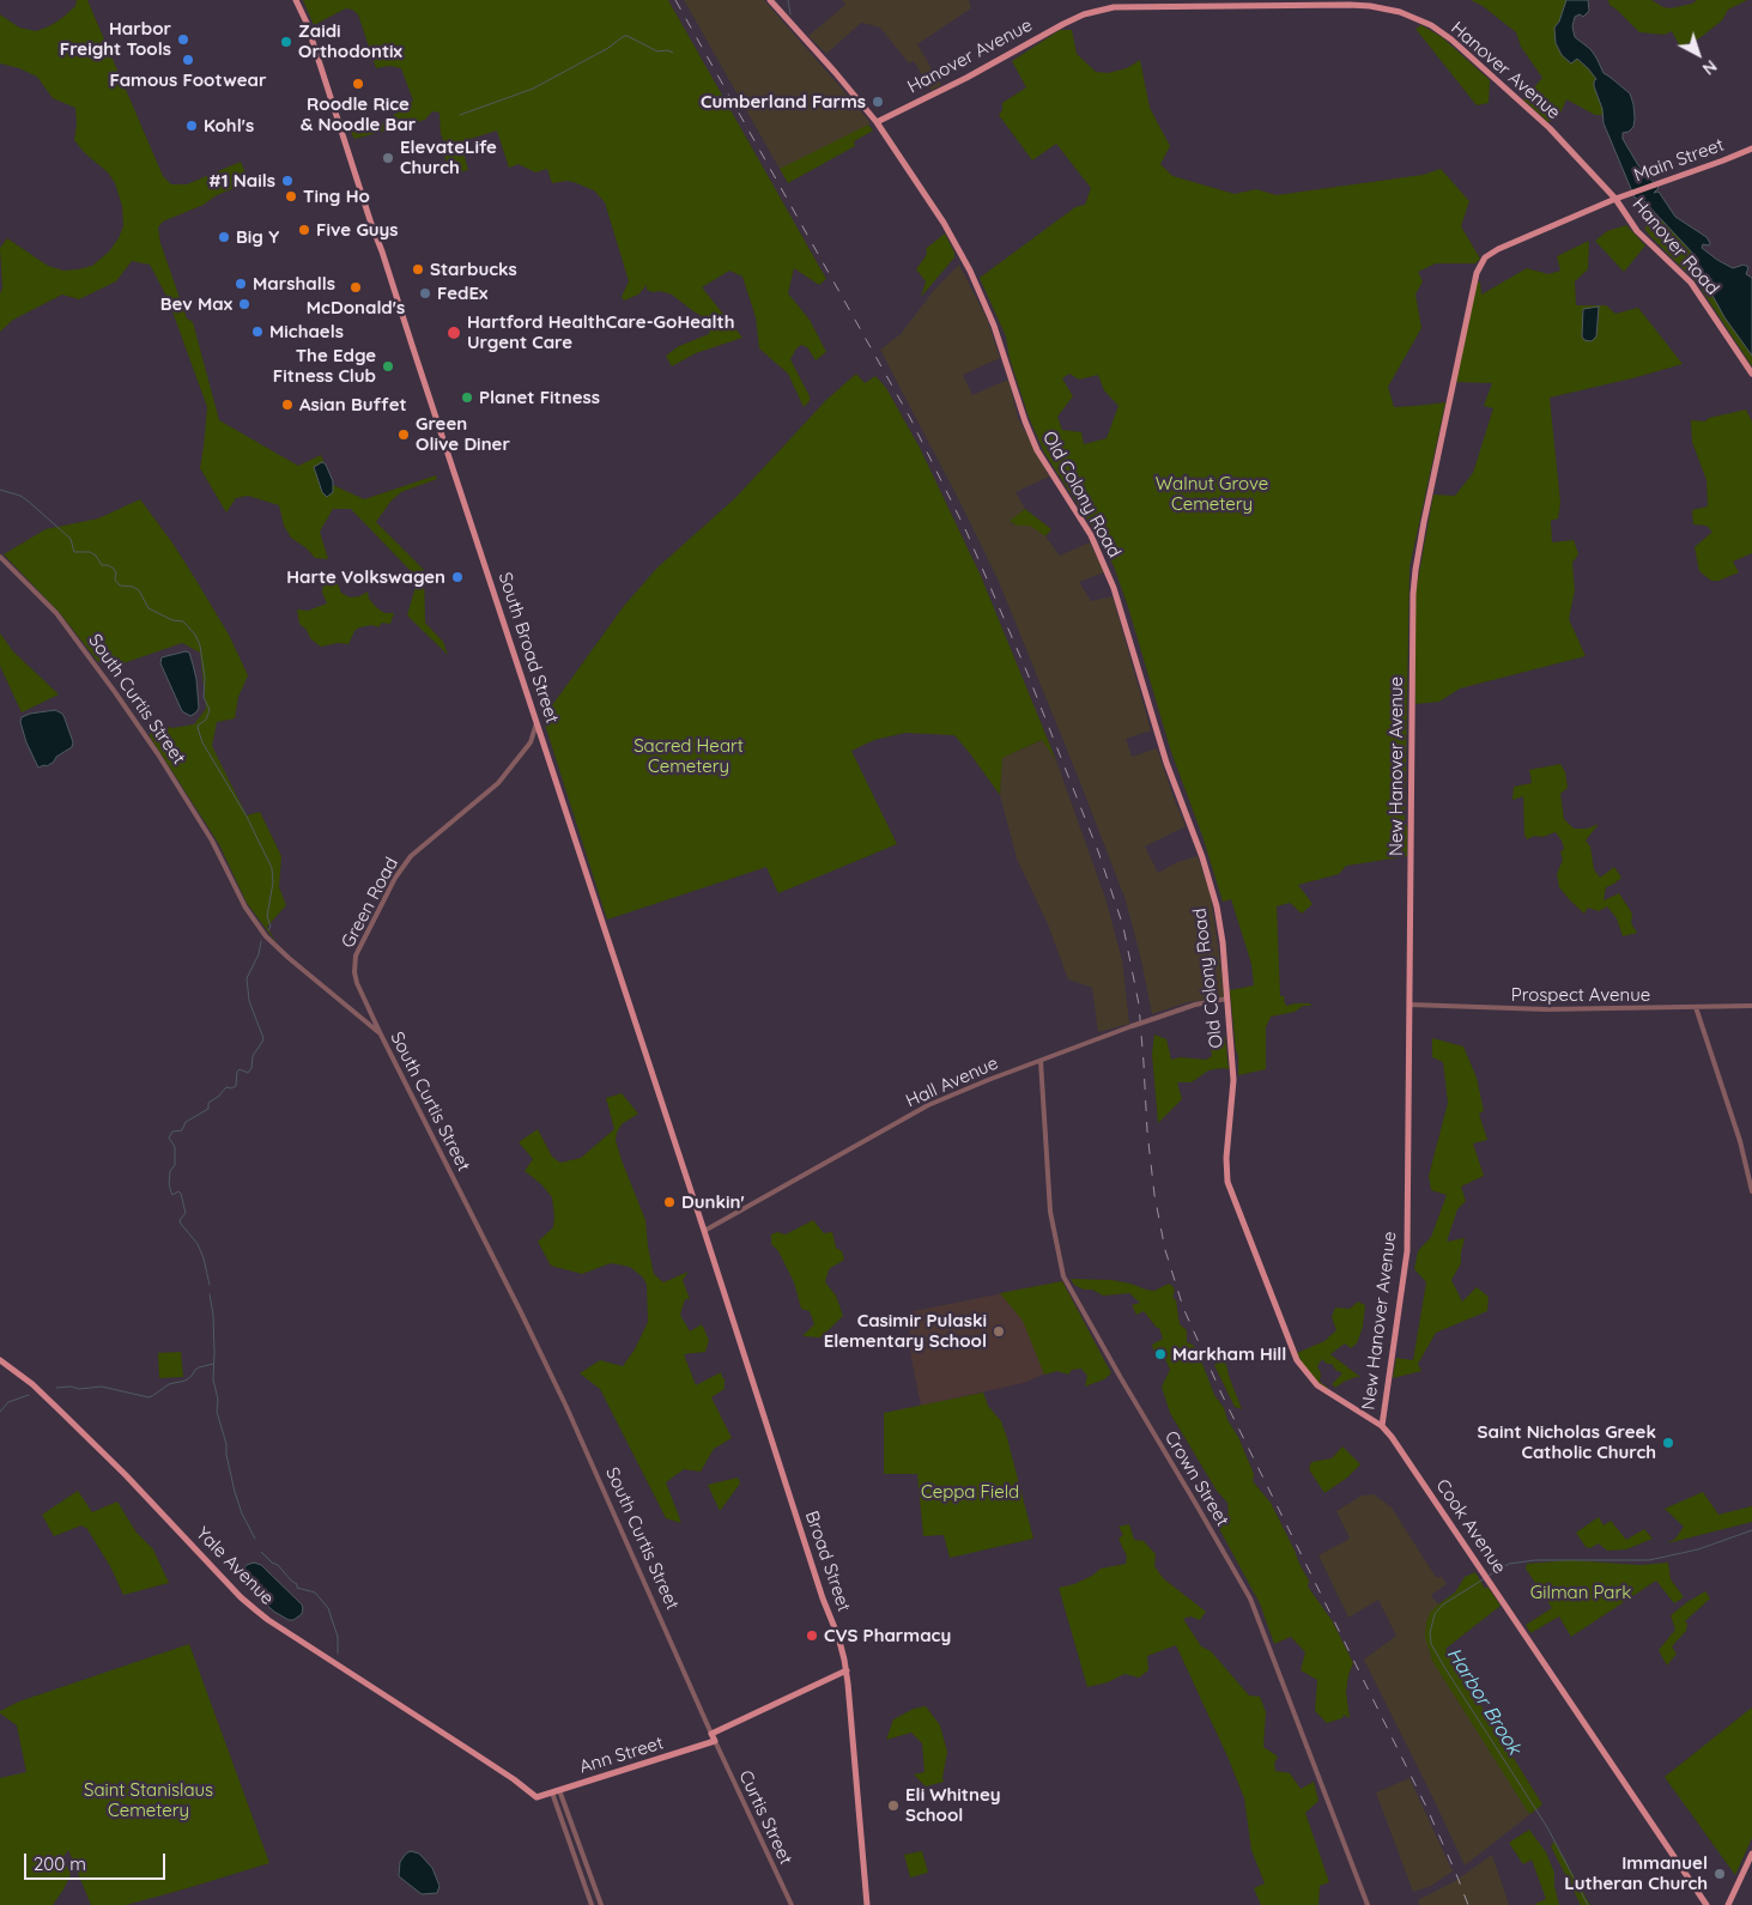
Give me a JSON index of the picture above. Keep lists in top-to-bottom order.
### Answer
{
  "streets": {
    "main road": [
      "Hanover Avenue",
      "Main Street",
      "Hanover Road",
      "Old Colony Road",
      "South Broad Street",
      "New Hanover Avenue",
      "Cook Avenue",
      "Broad Street",
      "Yale Avenue",
      "Ann Street"
    ],
    "street": [
      "South Curtis Street",
      "Green Road",
      "Prospect Avenue",
      "Hall Avenue",
      "Crown Street",
      "Curtis Street"
    ]
  },
  "crossings": [
    ["Hanover Avenue", "Main Street"],
    ["Hanover Avenue", "Hanover Road"],
    ["Hanover Avenue", "Old Colony Road"],
    ["Hanover Avenue", "New Hanover Avenue"],
    ["Main Street", "Hanover Road"],
    ["Main Street", "New Hanover Avenue"],
    ["Hanover Road", "New Hanover Avenue"],
    ["Old Colony Road", "Hall Avenue"],
    ["Old Colony Road", "Cook Avenue"],
    ["South Broad Street", "Green Road"],
    ["South Broad Street", "Hall Avenue"],
    ["South Broad Street", "Broad Street"],
    ["South Curtis Street", "Green Road"],
    ["South Curtis Street", "Ann Street"],
    ["South Curtis Street", "Curtis Street"],
    ["New Hanover Avenue", "Prospect Avenue"],
    ["New Hanover Avenue", "Cook Avenue"],
    ["Hall Avenue", "Crown Street"],
    ["Broad Street", "Ann Street"],
    ["Yale Avenue", "Ann Street"],
    ["Ann Street", "Curtis Street"]
  ],
  "water": ["Harbor Brook"],
  "parks": [
    "Walnut Grove Cemetery",
    "Sacred Heart Cemetery",
    "Ceppa Field",
    "Gilman Park",
    "Saint Stanislaus Cemetery"
  ],
  "places": [
    "Harbor Freight Tools",
    "Zaidi Orthodontix",
    "Famous Footwear",
    "Roodle Rice & Noodle Bar",
    "Cumberland Farms",
    "Kohl's",
    "ElevateLife Church",
    "#1 Nails",
    "Ting Ho",
    "Five Guys",
    "Big Y",
    "Starbucks",
    "Marshalls",
    "McDonald's",
    "FedEx",
    "Bev Max",
    "Michaels",
    "Hartford HealthCare-GoHealth Urgent Care",
    "The Edge Fitness Club",
    "Planet Fitness",
    "Asian Buffet",
    "Green Olive Diner",
    "Harte Volkswagen",
    "Dunkin'",
    "Casimir Pulaski Elementary School",
    "Markham Hill",
    "Saint Nicholas Greek Catholic Church",
    "CVS Pharmacy",
    "Eli Whitney School",
    "Immanuel Lutheran Church"
  ],
  "scale_bar": "200 m",
  "north": "bottom right"
}
